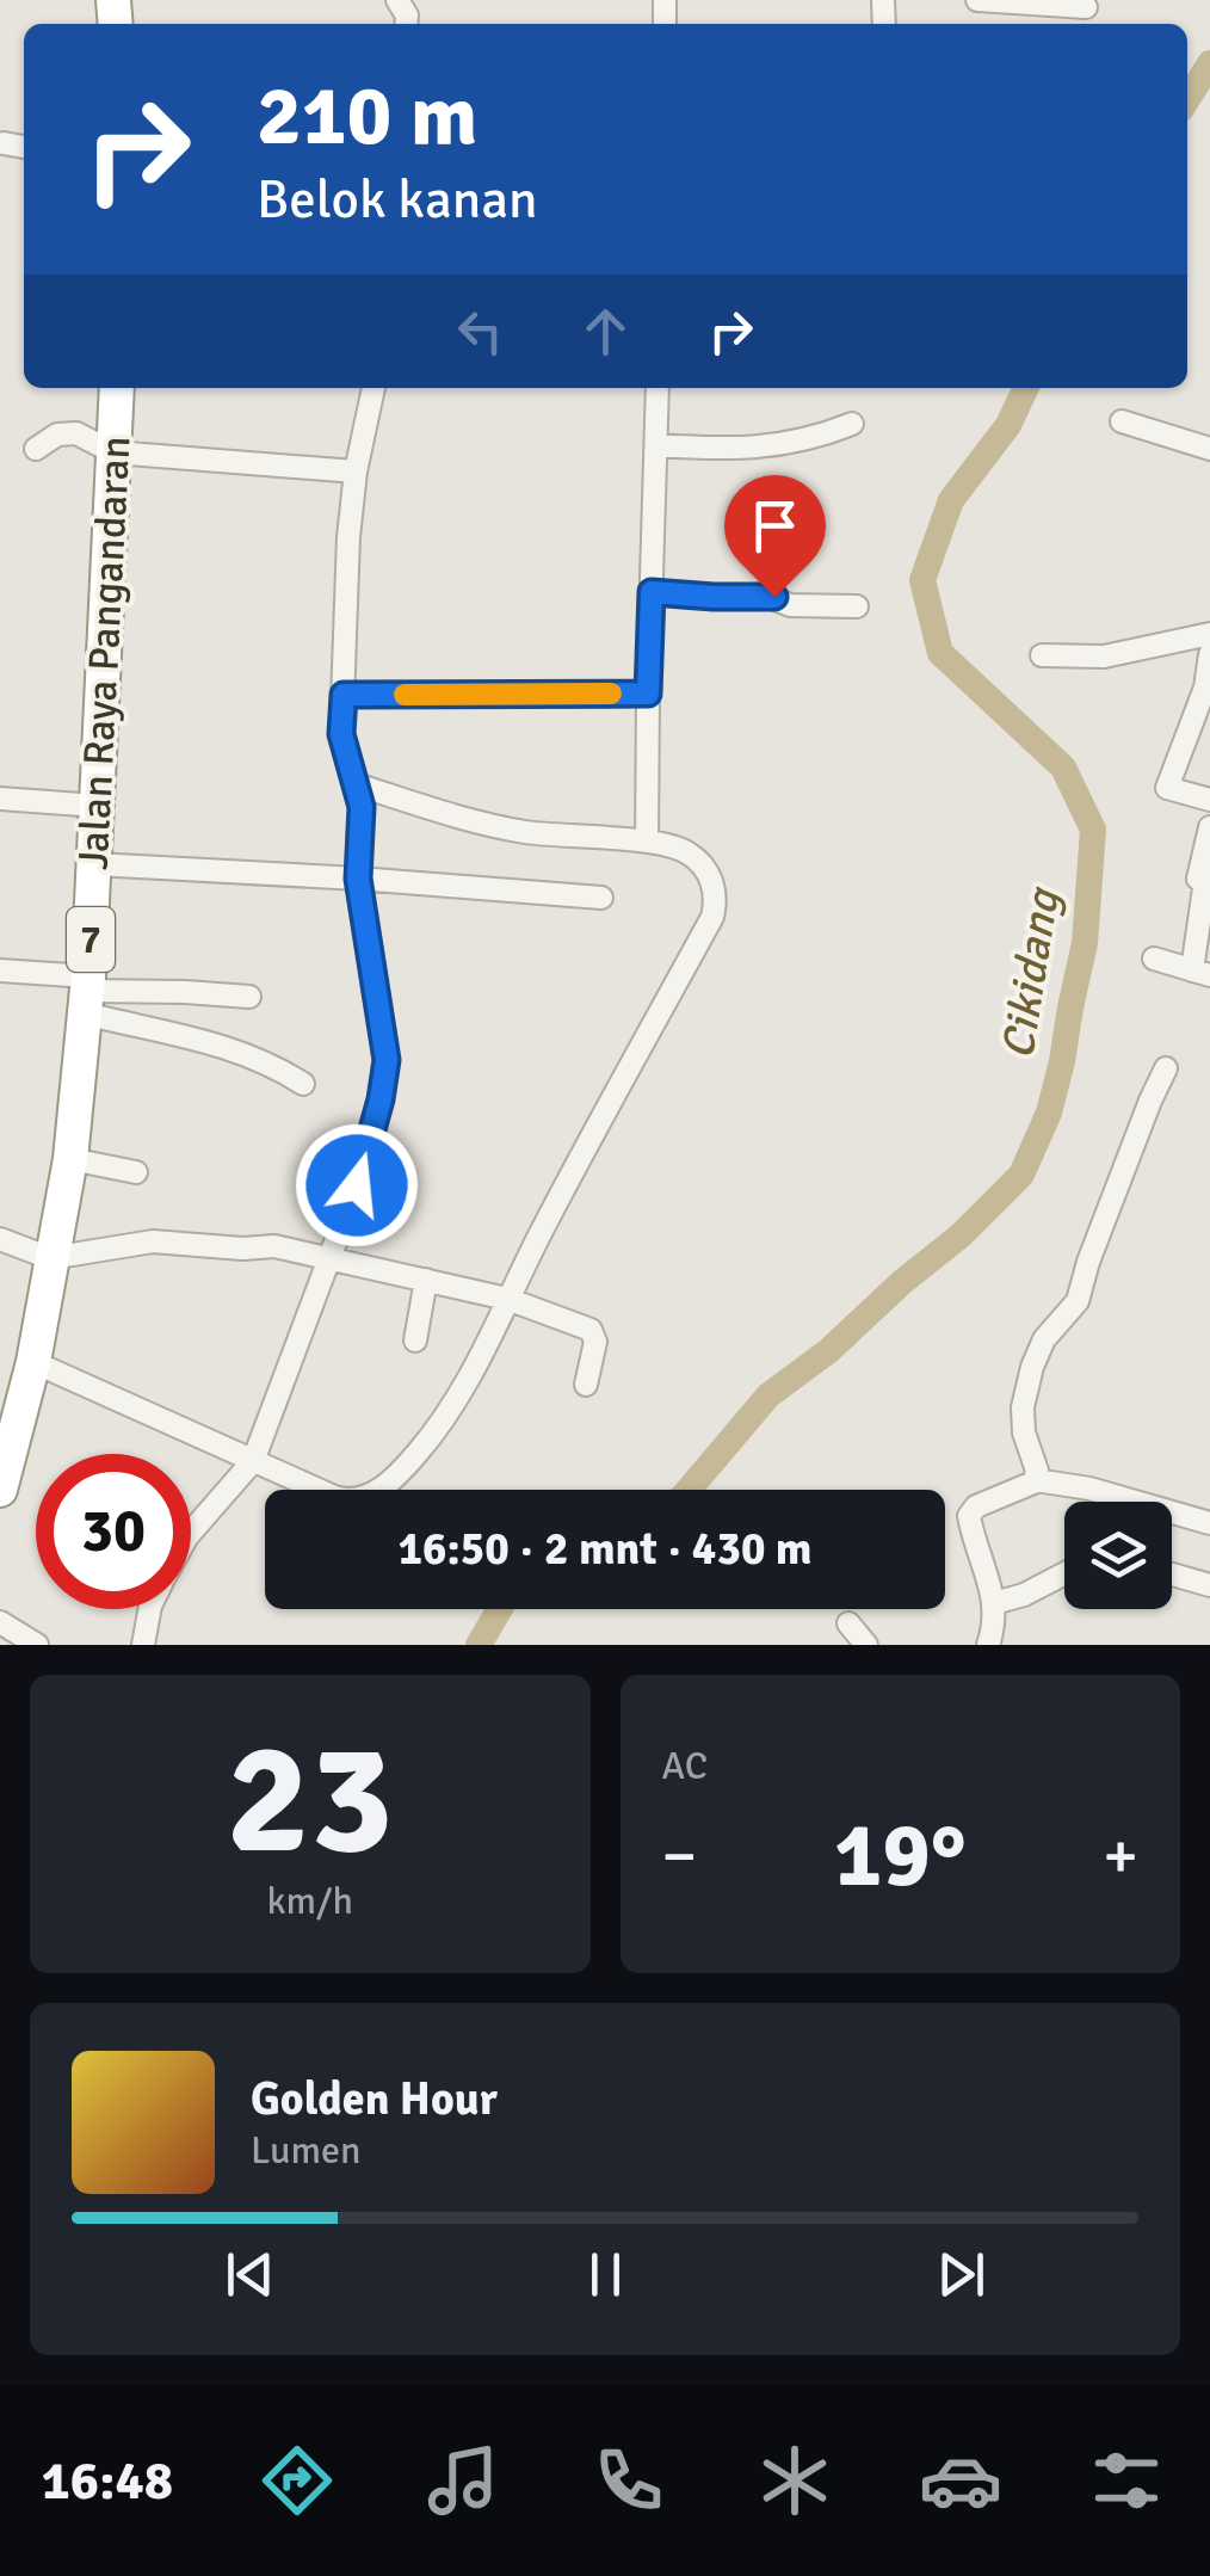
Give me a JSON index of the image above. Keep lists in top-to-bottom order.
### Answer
{
  "streets": {
    "highway": ["Jalan Raya Pangandaran", "7"]
  },
  "water": ["Cikidang"],
  "page": {
    "turn": ["210 m", "Belok kanan"],
    "limit": "30",
    "trip": "16:50 · 2 mnt · 430 m",
    "tile": [
      ["23", "km/h"],
      "AC"
    ],
    "heat": ["−", "19°", "+"],
    "song": ["Golden Hour", "Lumen"],
    "tabs": "16:48"
  }
}
